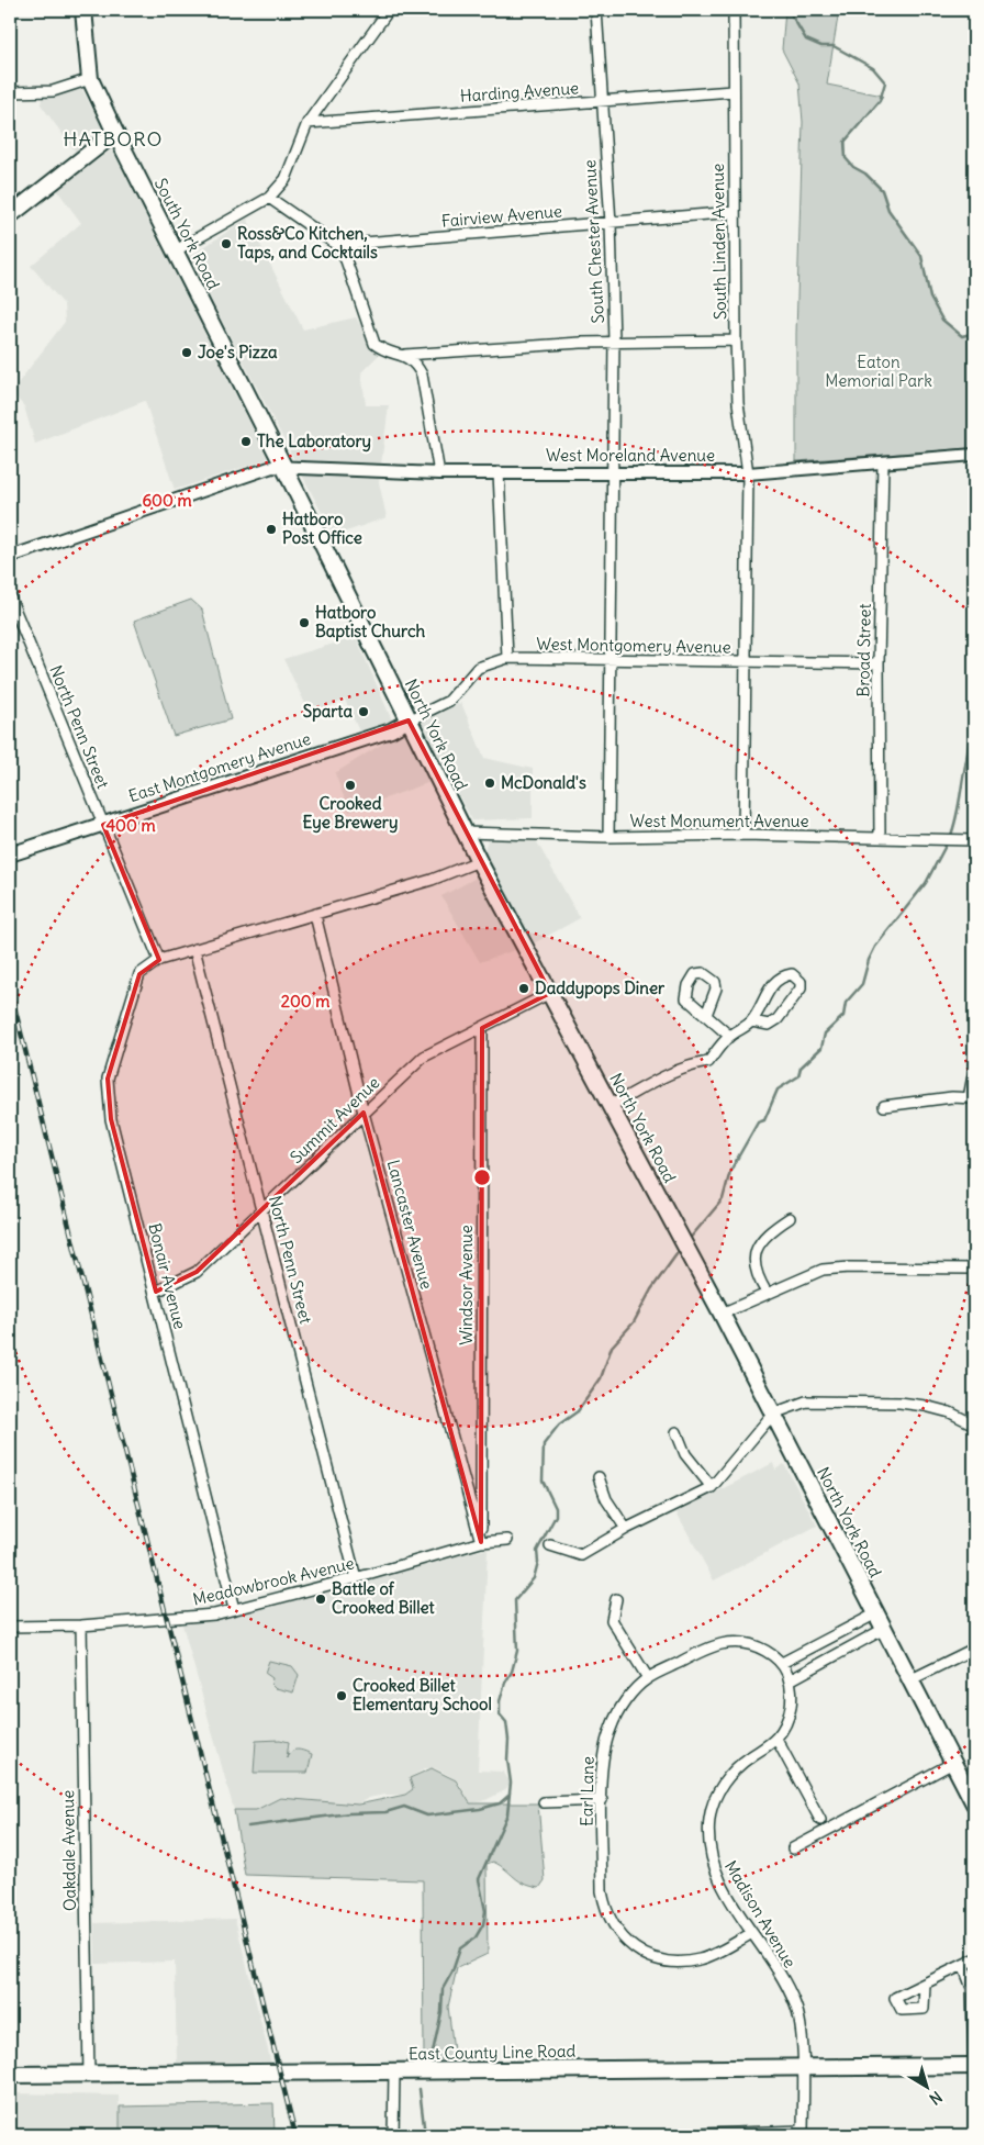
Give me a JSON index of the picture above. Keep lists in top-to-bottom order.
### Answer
{
  "streets": {
    "main road": [
      "South York Road",
      "North York Road",
      "East Montgomery Avenue",
      "East County Line Road"
    ],
    "street": [
      "Harding Avenue",
      "Fairview Avenue",
      "South Chester Avenue",
      "South Linden Avenue",
      "West Moreland Avenue",
      "West Montgomery Avenue",
      "Broad Street",
      "North Penn Street",
      "West Monument Avenue",
      "Summit Avenue",
      "Lancaster Avenue",
      "Bonair Avenue",
      "Windsor Avenue",
      "Meadowbrook Avenue",
      "Earl Lane",
      "Oakdale Avenue",
      "Madison Avenue"
    ]
  },
  "crossings": [
    ["Harding Avenue", "South Chester Avenue"],
    ["Harding Avenue", "South Linden Avenue"],
    ["Fairview Avenue", "South Chester Avenue"],
    ["Fairview Avenue", "South Linden Avenue"],
    ["South York Road", "West Moreland Avenue"],
    ["South York Road", "North York Road"],
    ["South Chester Avenue", "West Moreland Avenue"],
    ["South Chester Avenue", "West Montgomery Avenue"],
    ["South Chester Avenue", "West Monument Avenue"],
    ["South Linden Avenue", "West Moreland Avenue"],
    ["South Linden Avenue", "West Montgomery Avenue"],
    ["South Linden Avenue", "West Monument Avenue"],
    ["West Moreland Avenue", "Broad Street"],
    ["West Moreland Avenue", "North York Road"],
    ["West Montgomery Avenue", "Broad Street"],
    ["West Montgomery Avenue", "North York Road"],
    ["West Montgomery Avenue", "East Montgomery Avenue"],
    ["Broad Street", "West Monument Avenue"],
    ["North Penn Street", "East Montgomery Avenue"],
    ["North Penn Street", "Summit Avenue"],
    ["North Penn Street", "Bonair Avenue"],
    ["North Penn Street", "Meadowbrook Avenue"],
    ["North York Road", "East Montgomery Avenue"],
    ["North York Road", "West Monument Avenue"],
    ["North York Road", "Summit Avenue"],
    ["Summit Avenue", "Lancaster Avenue"],
    ["Summit Avenue", "Bonair Avenue"],
    ["Summit Avenue", "Windsor Avenue"],
    ["Lancaster Avenue", "Windsor Avenue"],
    ["Lancaster Avenue", "Meadowbrook Avenue"],
    ["Bonair Avenue", "Meadowbrook Avenue"],
    ["Windsor Avenue", "Meadowbrook Avenue"],
    ["Meadowbrook Avenue", "Oakdale Avenue"],
    ["Earl Lane", "Madison Avenue"],
    ["Oakdale Avenue", "East County Line Road"],
    ["Madison Avenue", "East County Line Road"]
  ],
  "districts": ["HATBORO"],
  "parks": ["Eaton Memorial Park"],
  "places": [
    "Ross&Co Kitchen, Taps, and Cocktails",
    "Joe's Pizza",
    "The Laboratory",
    "Hatboro Post Office",
    "Hatboro Baptist Church",
    "Sparta",
    "McDonald's",
    "Crooked Eye Brewery",
    "Daddypops Diner",
    "Battle of Crooked Billet",
    "Crooked Billet Elementary School"
  ],
  "north": "bottom right",
  "rings": ["600 m", "400 m", "200 m"]
}
